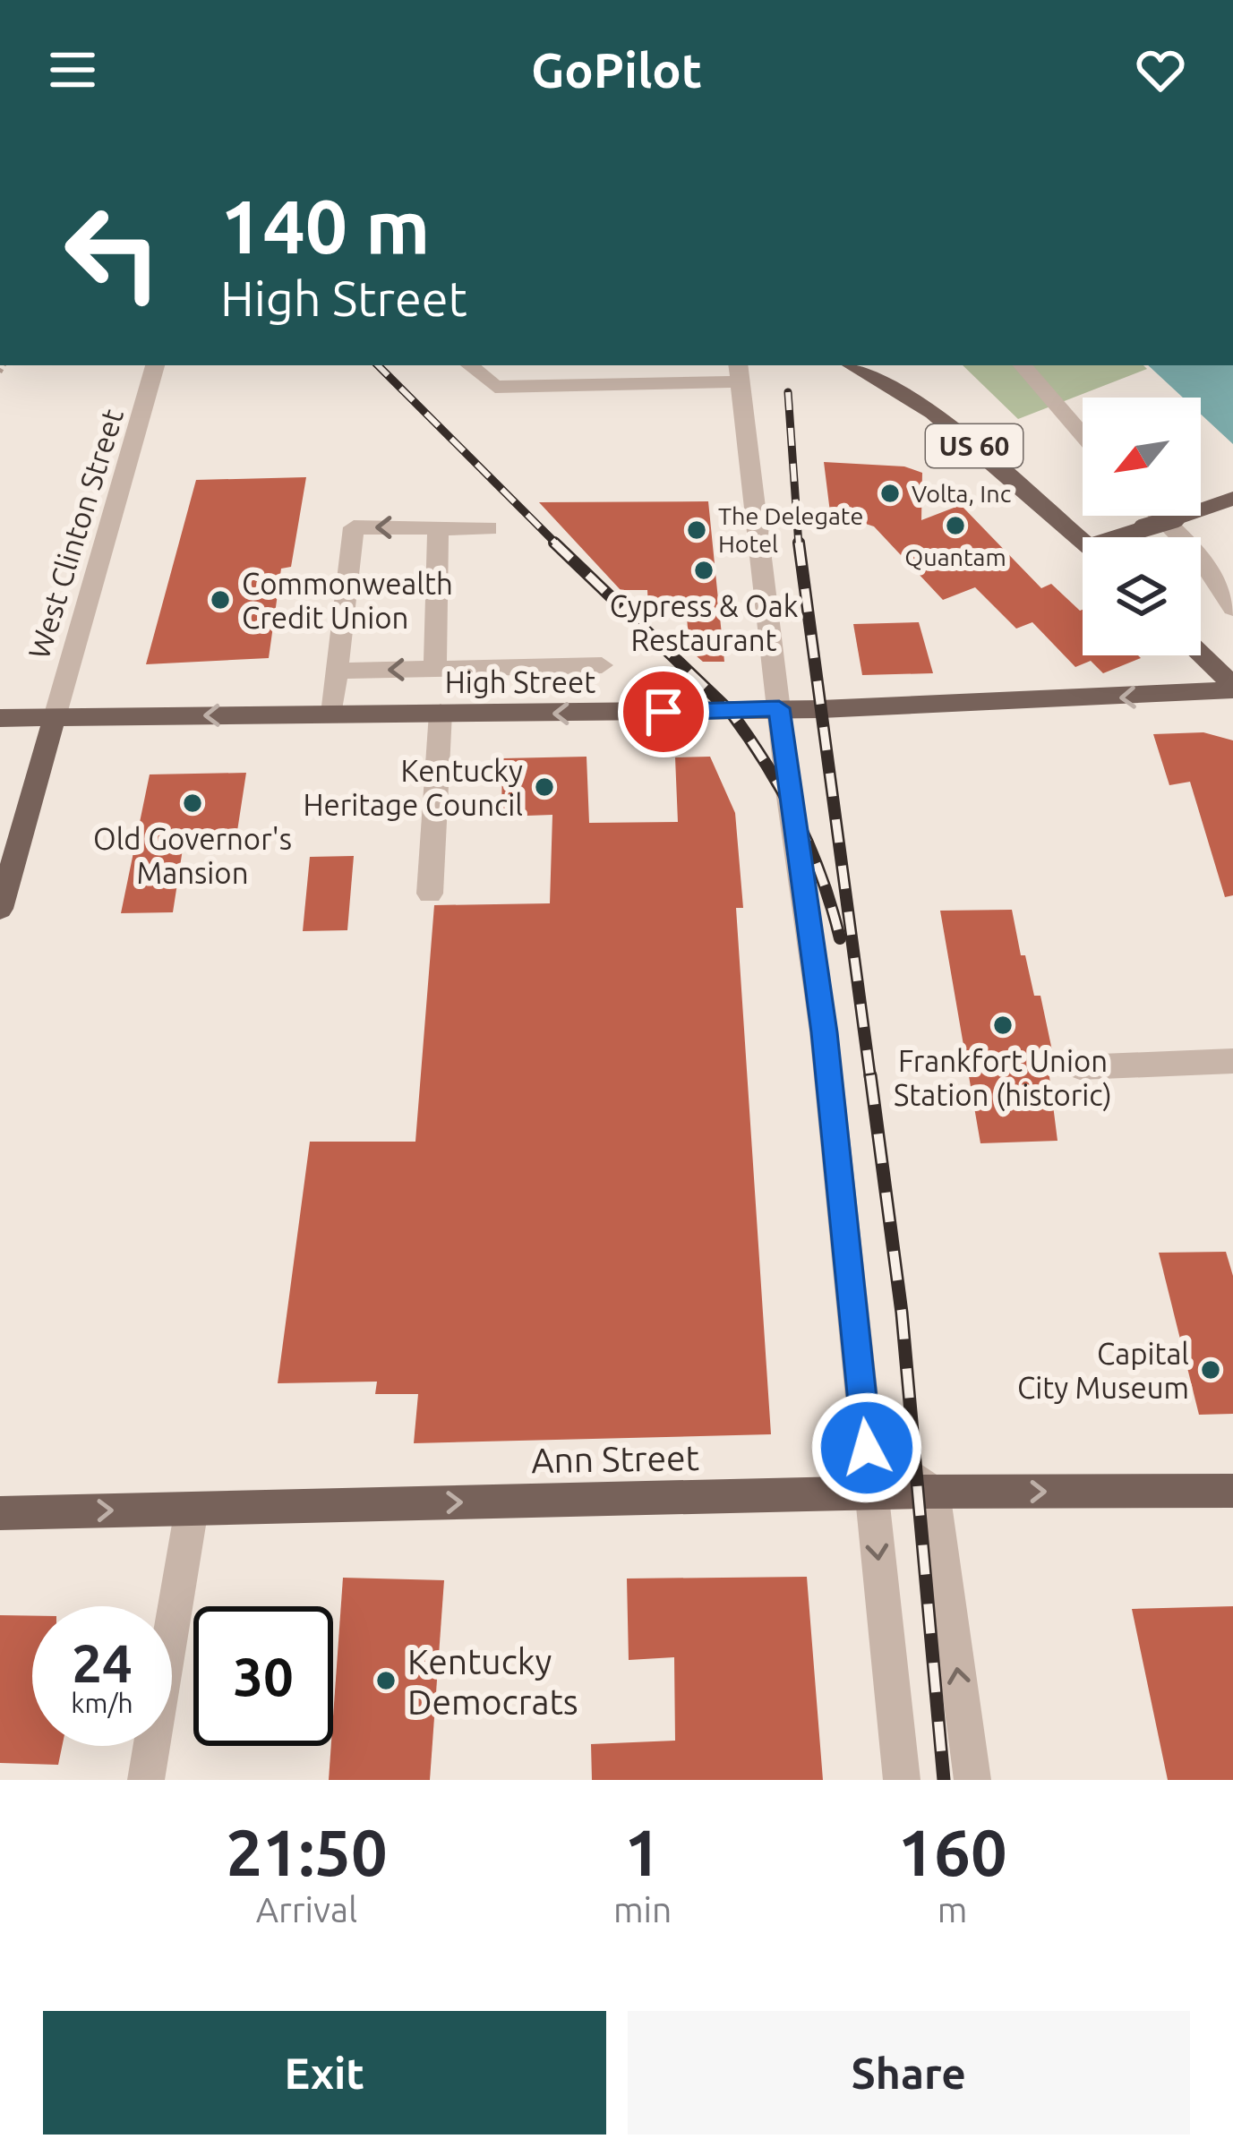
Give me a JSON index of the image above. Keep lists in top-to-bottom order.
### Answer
{
  "streets": {
    "main road": [
      "US 60",
      "West Clinton Street",
      "High Street",
      "Ann Street"
    ]
  },
  "crossings": [
    ["West Clinton Street", "High Street"]
  ],
  "one_way": ["High Street", "Ann Street"],
  "places": [
    "Volta, Inc",
    "Quantam",
    "The Delegate Hotel",
    "Cypress & Oak Restaurant",
    "Commonwealth Credit Union",
    "Kentucky Heritage Council",
    "Old Governor's Mansion",
    "Frankfort Union Station (historic)",
    "Capital City Museum",
    "Kentucky Democrats"
  ],
  "north": "bottom left",
  "page": {
    "header": "GoPilot",
    "turn": ["140 m", "High Street"],
    "speed": "24 km/h",
    "limit": "30",
    "eta": [
      "21:50",
      "Arrival",
      "1",
      "min",
      "160",
      "m"
    ],
    "buttons": ["Exit", "Share"]
  }
}
